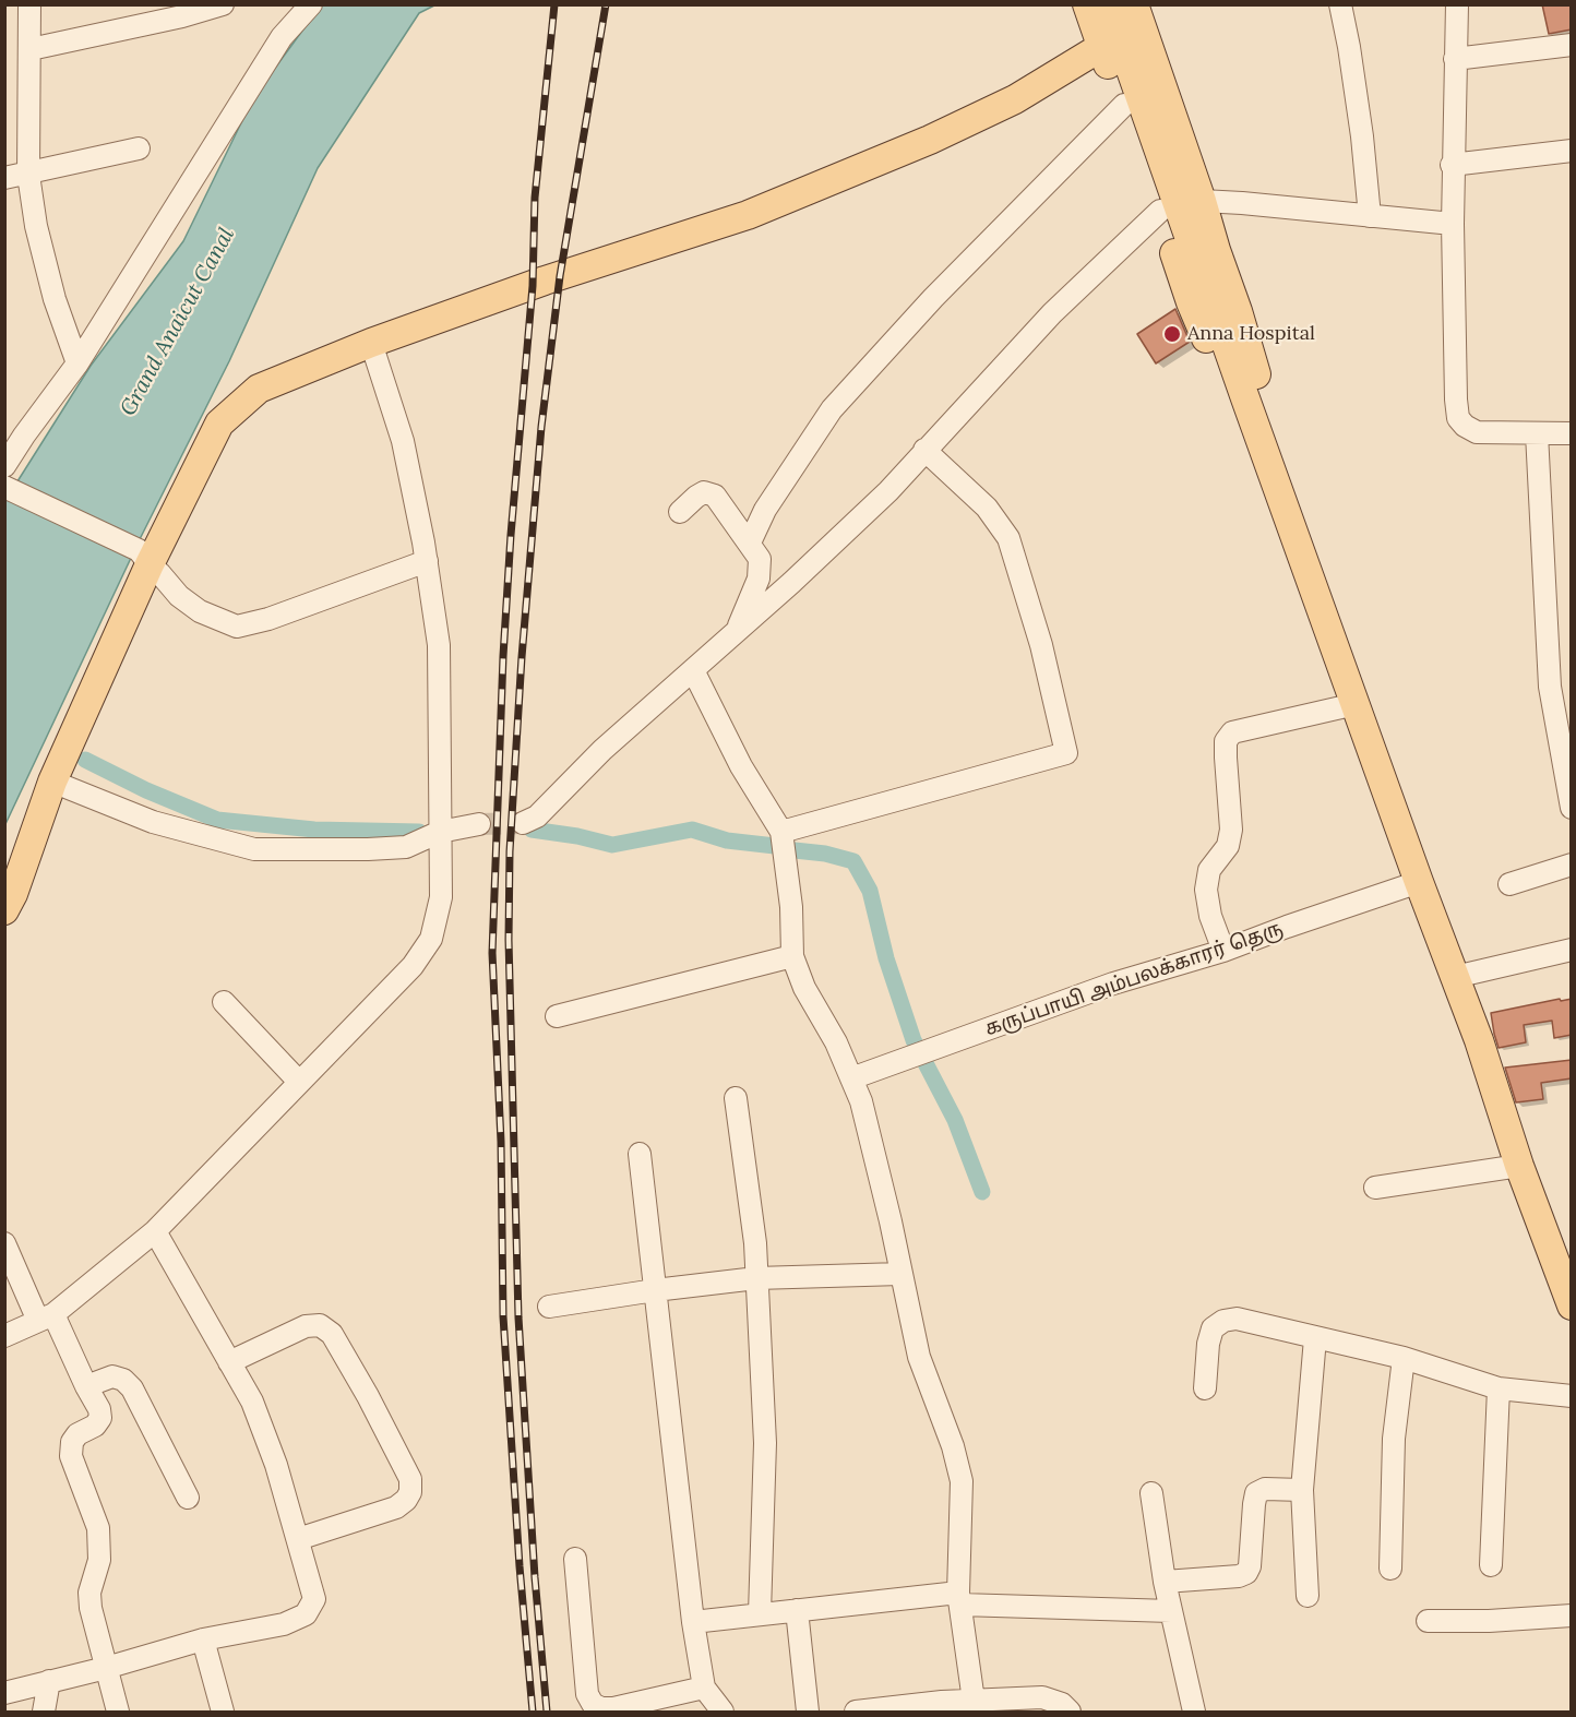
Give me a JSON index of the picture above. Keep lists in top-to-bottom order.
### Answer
{
  "streets": {
    "street": ["கருப்பாயி அம்பலக்காரர் தெரு"]
  },
  "water": ["Grand Anaicut Canal"],
  "places": ["Anna Hospital"]
}
